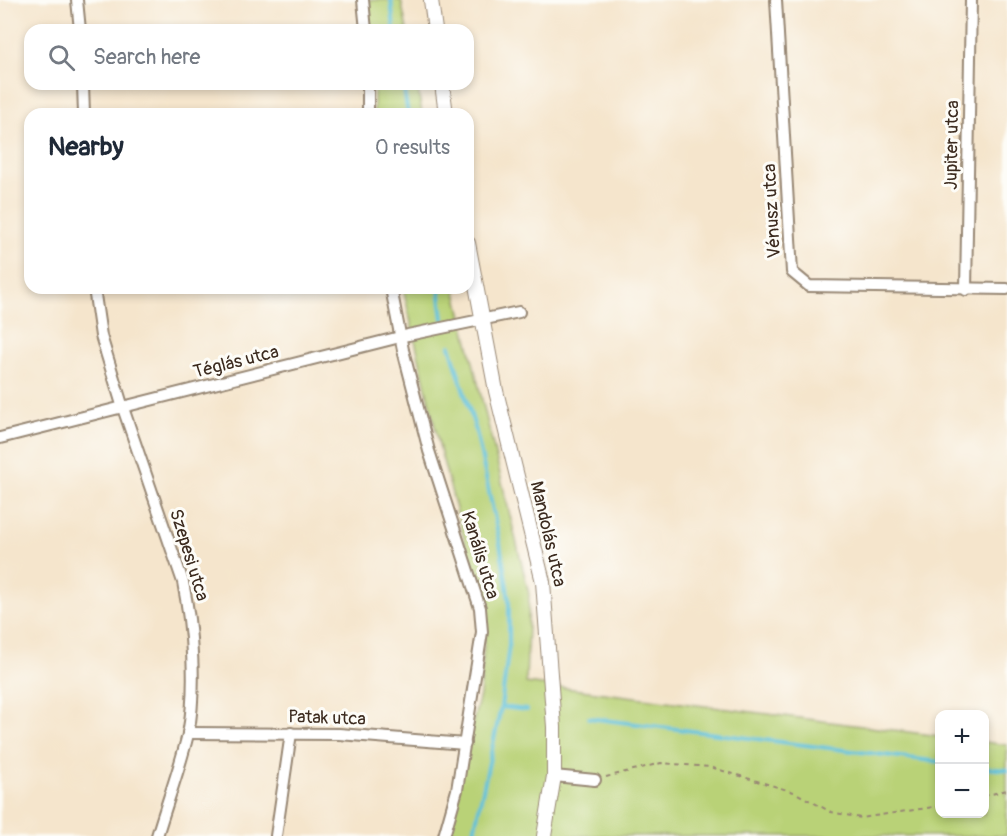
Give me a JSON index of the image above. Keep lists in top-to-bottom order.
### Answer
{
  "streets": {
    "street": [
      "Jupiter utca",
      "Vénusz utca",
      "Téglás utca",
      "Mandolás utca",
      "Szepesi utca",
      "Kanális utca",
      "Patak utca"
    ]
  },
  "crossings": [
    ["Jupiter utca", "Vénusz utca"],
    ["Téglás utca", "Mandolás utca"],
    ["Téglás utca", "Szepesi utca"],
    ["Téglás utca", "Kanális utca"],
    ["Szepesi utca", "Patak utca"],
    ["Kanális utca", "Patak utca"]
  ],
  "page": {
    "search": "Search here",
    "heading": ["Nearby", "0 results"],
    "map_buttons": ["+", "−"]
  }
}
